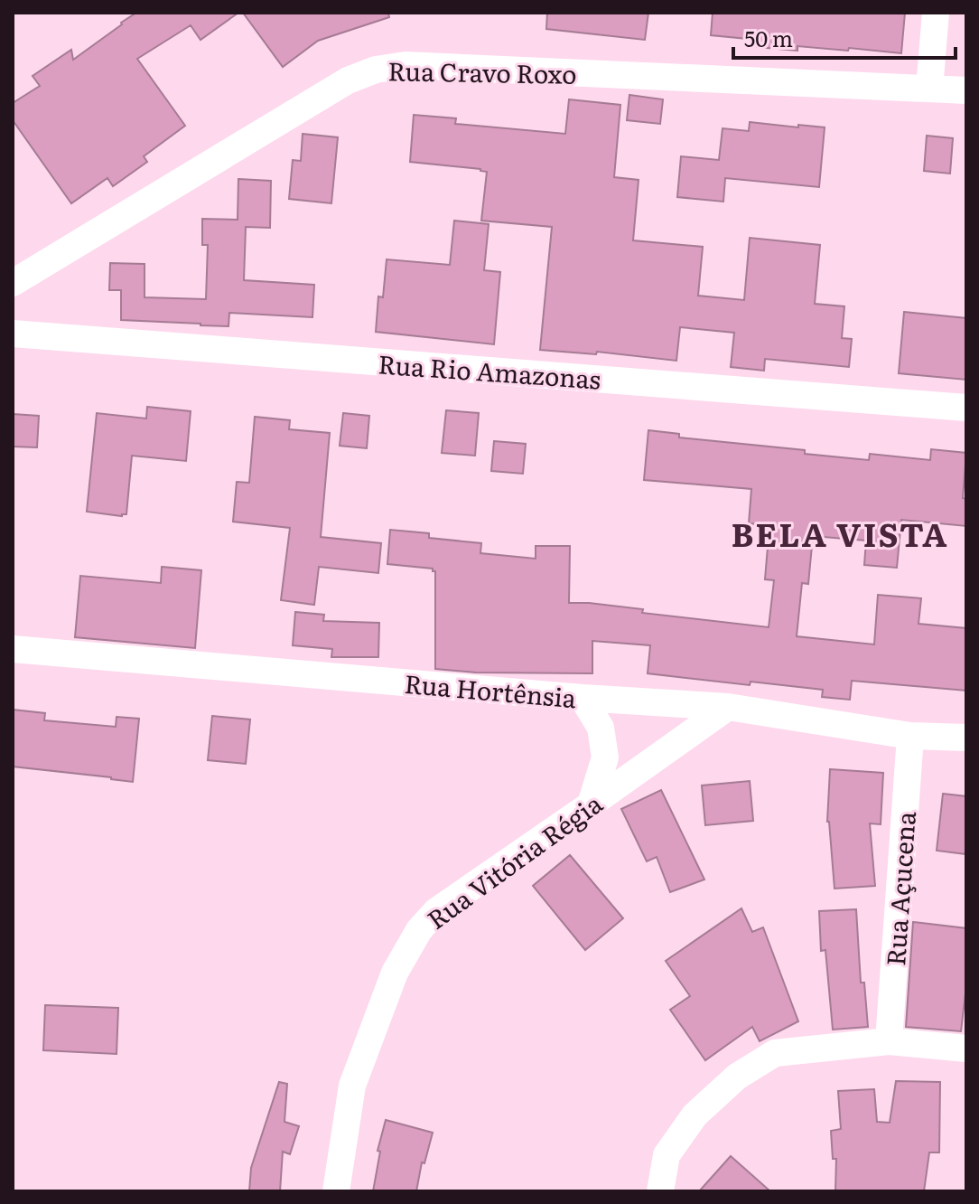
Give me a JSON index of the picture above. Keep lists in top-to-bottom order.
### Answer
{
  "streets": {
    "street": [
      "Rua Cravo Roxo",
      "Rua Rio Amazonas",
      "Rua Hortênsia",
      "Rua Vitória Régia",
      "Rua Açucena"
    ]
  },
  "crossings": [
    ["Rua Hortênsia", "Rua Vitória Régia"],
    ["Rua Hortênsia", "Rua Açucena"]
  ],
  "districts": ["BELA VISTA"],
  "scale_bar": "50 m"
}
